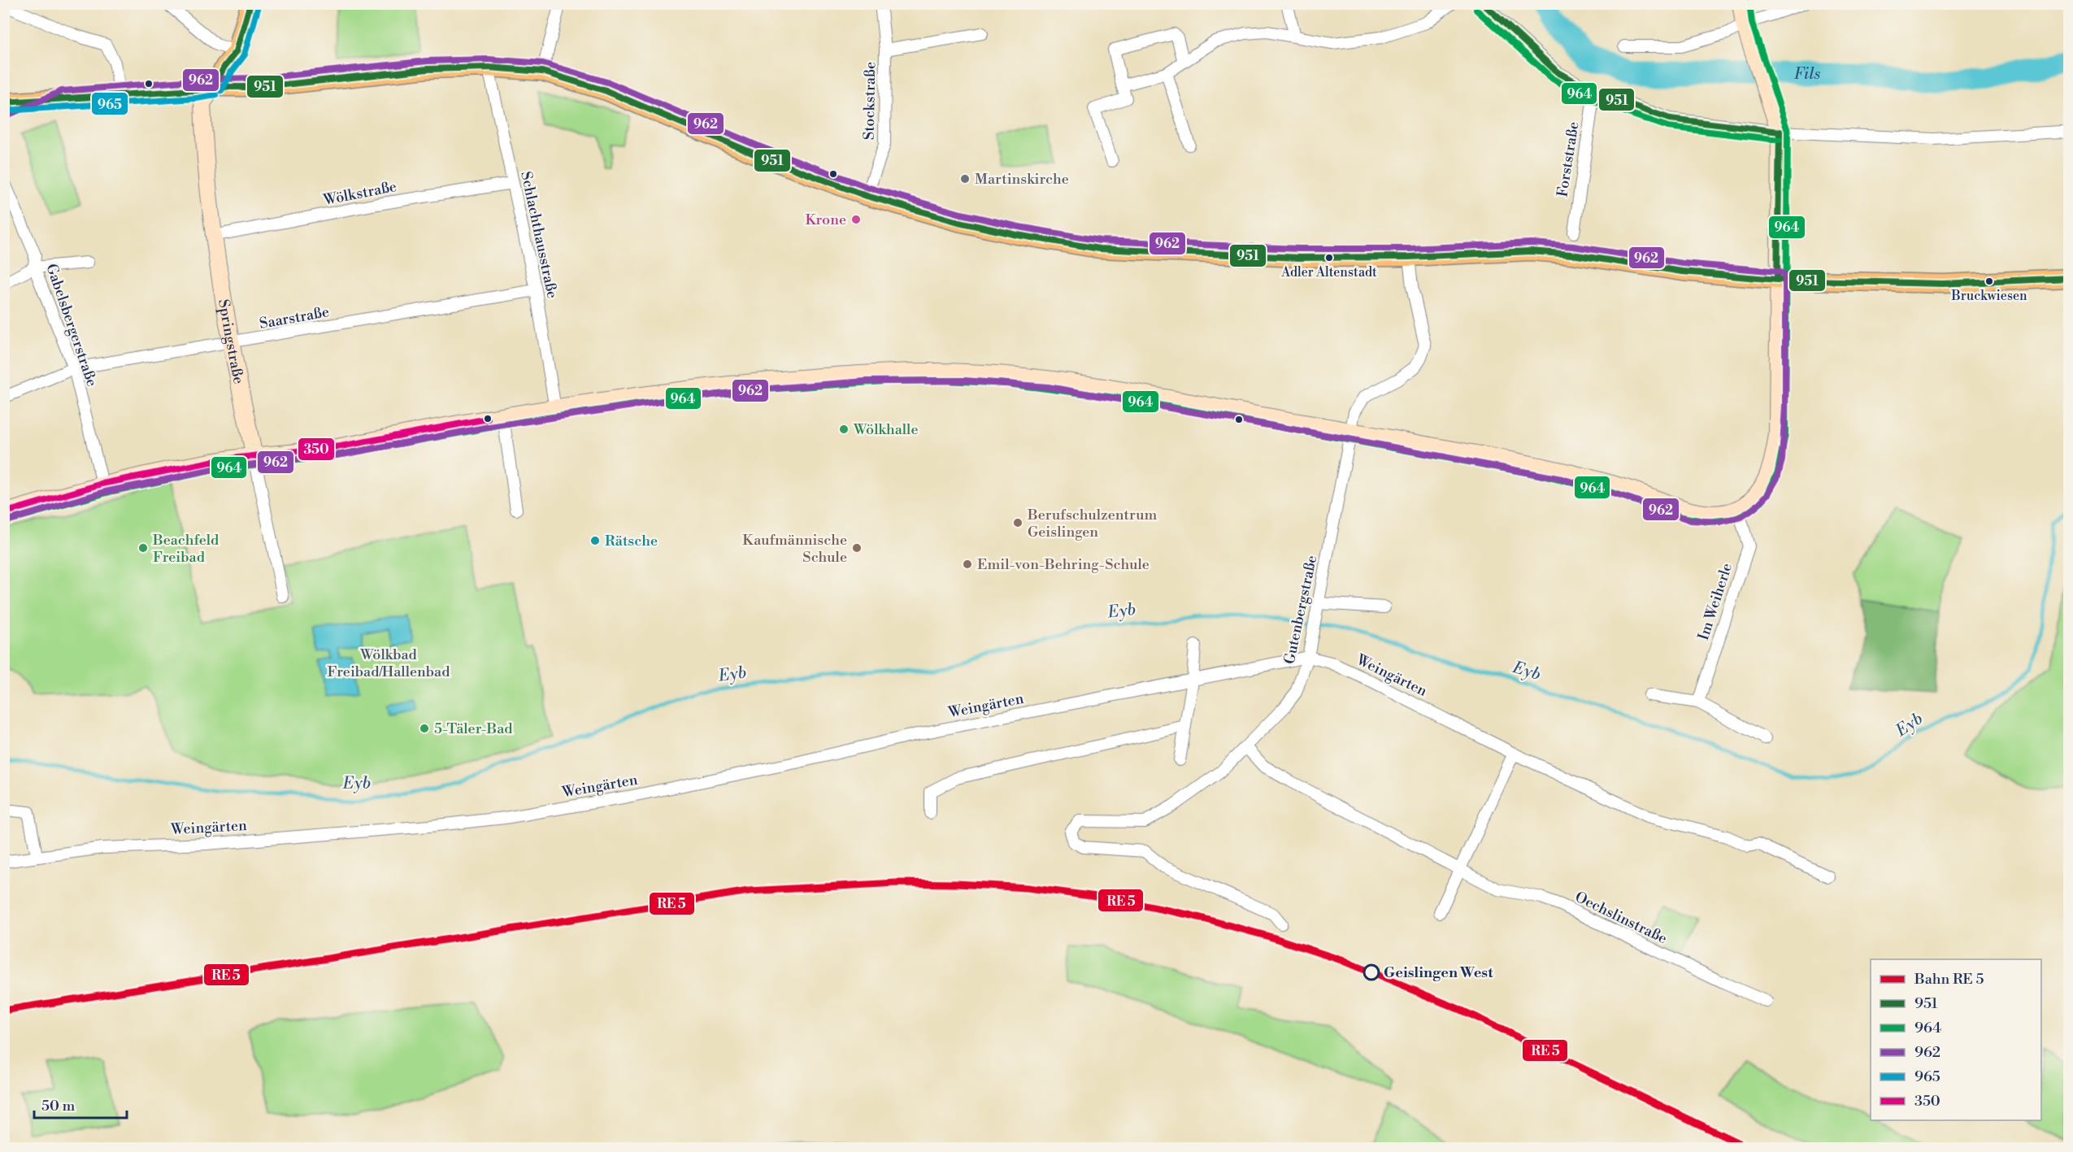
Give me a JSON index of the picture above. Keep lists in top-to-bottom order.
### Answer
{
  "streets": {
    "main road": ["Springstraße"],
    "street": [
      "Stockstraße",
      "Forststraße",
      "Wölkstraße",
      "Schlachthausstraße",
      "Saarstraße",
      "Gabelsbergerstraße",
      "Im Weiherle",
      "Gutenbergstraße",
      "Weingärten",
      "Oechslinstraße"
    ]
  },
  "crossings": [
    ["Wölkstraße", "Schlachthausstraße"],
    ["Wölkstraße", "Springstraße"],
    ["Schlachthausstraße", "Saarstraße"],
    ["Saarstraße", "Gabelsbergerstraße"],
    ["Saarstraße", "Springstraße"],
    ["Gutenbergstraße", "Weingärten"],
    ["Gutenbergstraße", "Oechslinstraße"]
  ],
  "water": ["Fils", "Eyb"],
  "parks": ["Wölkbad Freibad/Hallenbad"],
  "places": [
    "Martinskirche",
    "Krone",
    "Adler Altenstadt",
    "Bruckwiesen",
    "Wölkhalle",
    "Berufschulzentrum Geislingen",
    "Rätsche",
    "Beachfeld Freibad",
    "Kaufmännische Schule",
    "Emil-von-Behring-Schule",
    "5-Täler-Bad",
    "Geislingen West"
  ],
  "lines": [
    "transit line 951",
    "transit line 964",
    "transit line 965",
    "transit line 962",
    "transit line 350"
  ],
  "legend": [
    "Bahn RE 5",
    "951",
    "964",
    "962",
    "965",
    "350"
  ],
  "scale_bar": "50 m"
}
